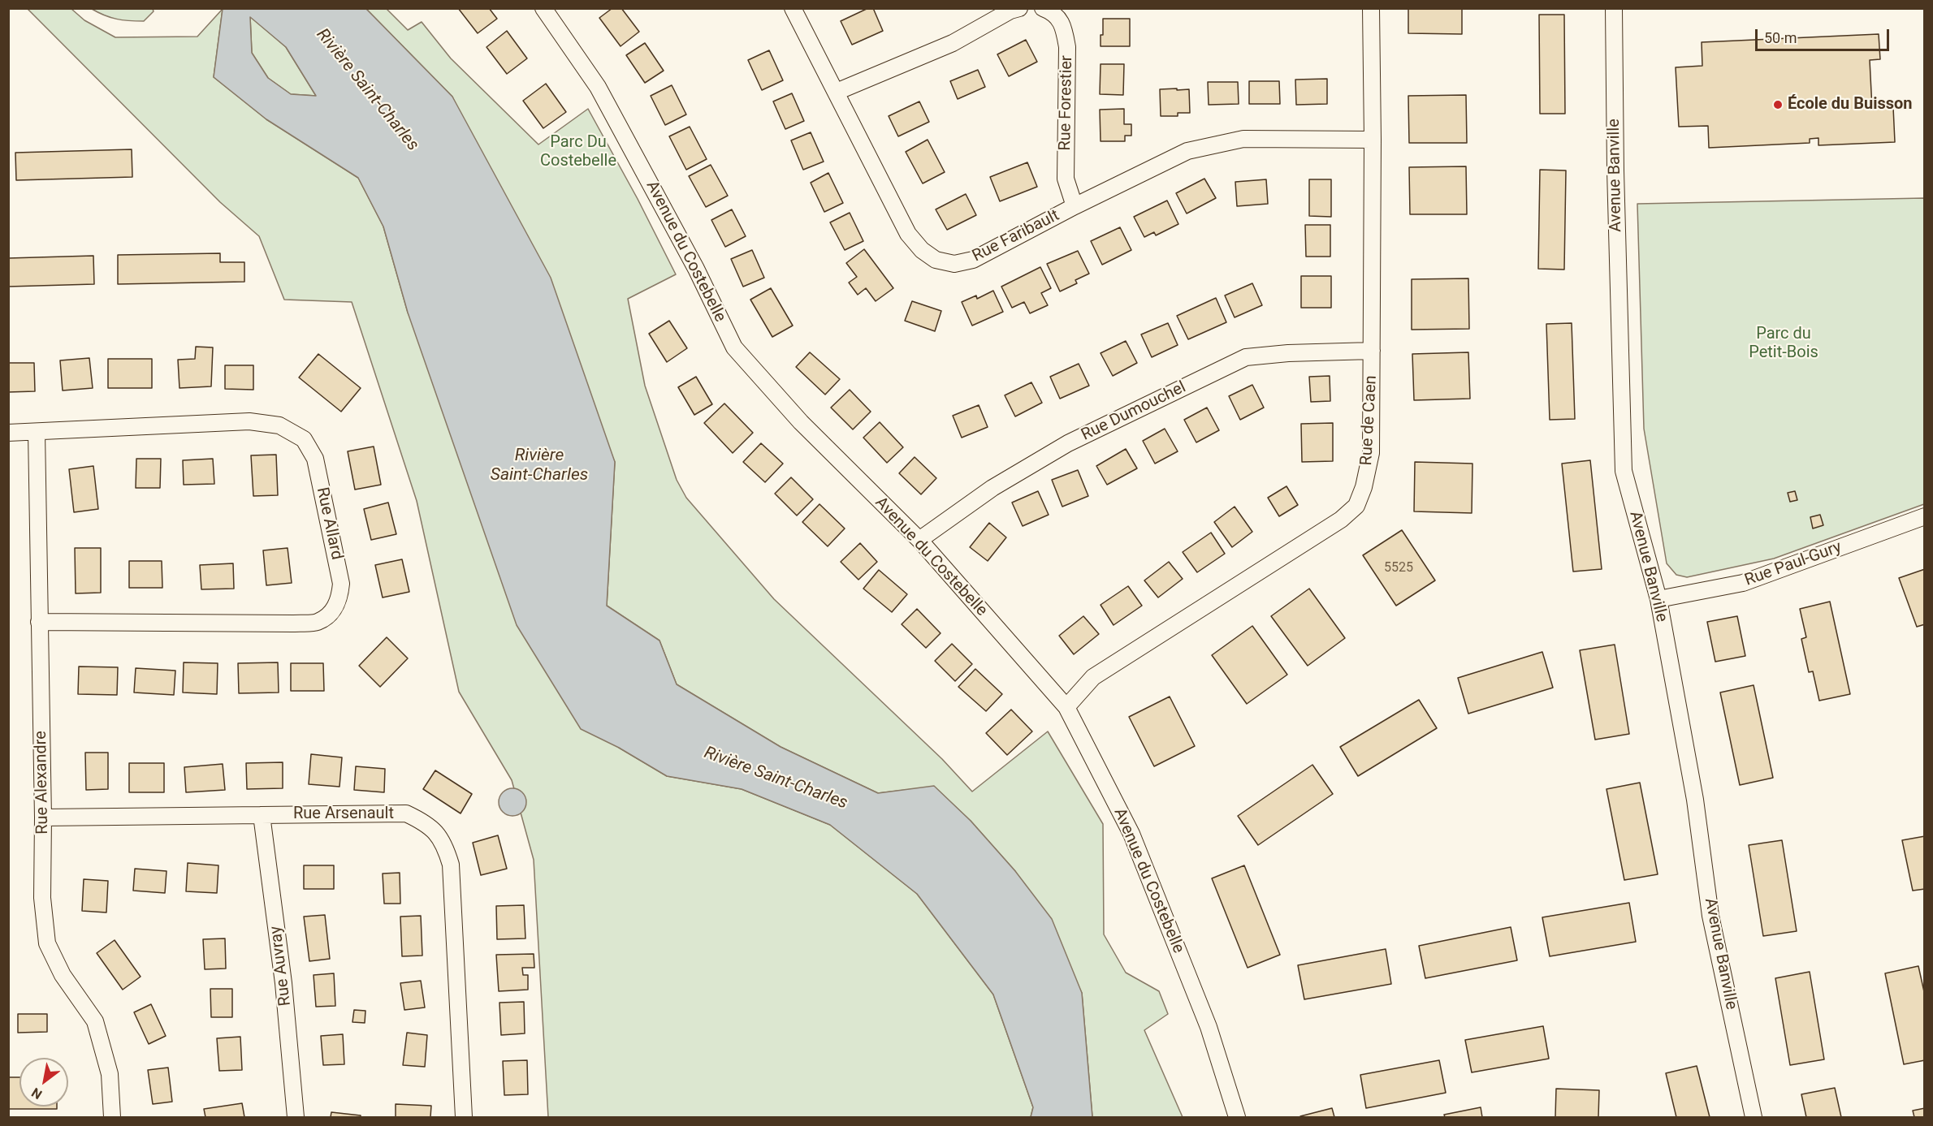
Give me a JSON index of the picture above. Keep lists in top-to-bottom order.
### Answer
{
  "streets": {
    "street": [
      "Rue Forestier",
      "Avenue Banville",
      "Rue Faribault",
      "Avenue du Costebelle",
      "Rue Dumouchel",
      "Rue de Caen",
      "Rue Allard",
      "Rue Paul-Gury",
      "Rue Alexandre",
      "Rue Arsenault",
      "Rue Auvray"
    ]
  },
  "crossings": [
    ["Rue Forestier", "Rue Faribault"],
    ["Avenue Banville", "Rue Paul-Gury"],
    ["Rue Faribault", "Rue de Caen"],
    ["Avenue du Costebelle", "Rue Dumouchel"],
    ["Avenue du Costebelle", "Rue de Caen"],
    ["Rue Dumouchel", "Rue de Caen"],
    ["Rue Allard", "Rue Alexandre"],
    ["Rue Alexandre", "Rue Arsenault"],
    ["Rue Arsenault", "Rue Auvray"]
  ],
  "water": ["Rivière Saint-Charles"],
  "parks": ["Parc Du Costebelle", "Parc du Petit-Bois"],
  "places": ["École du Buisson"],
  "house_numbers": ["5525"],
  "scale_bar": "50 m",
  "north": "bottom left"
}
